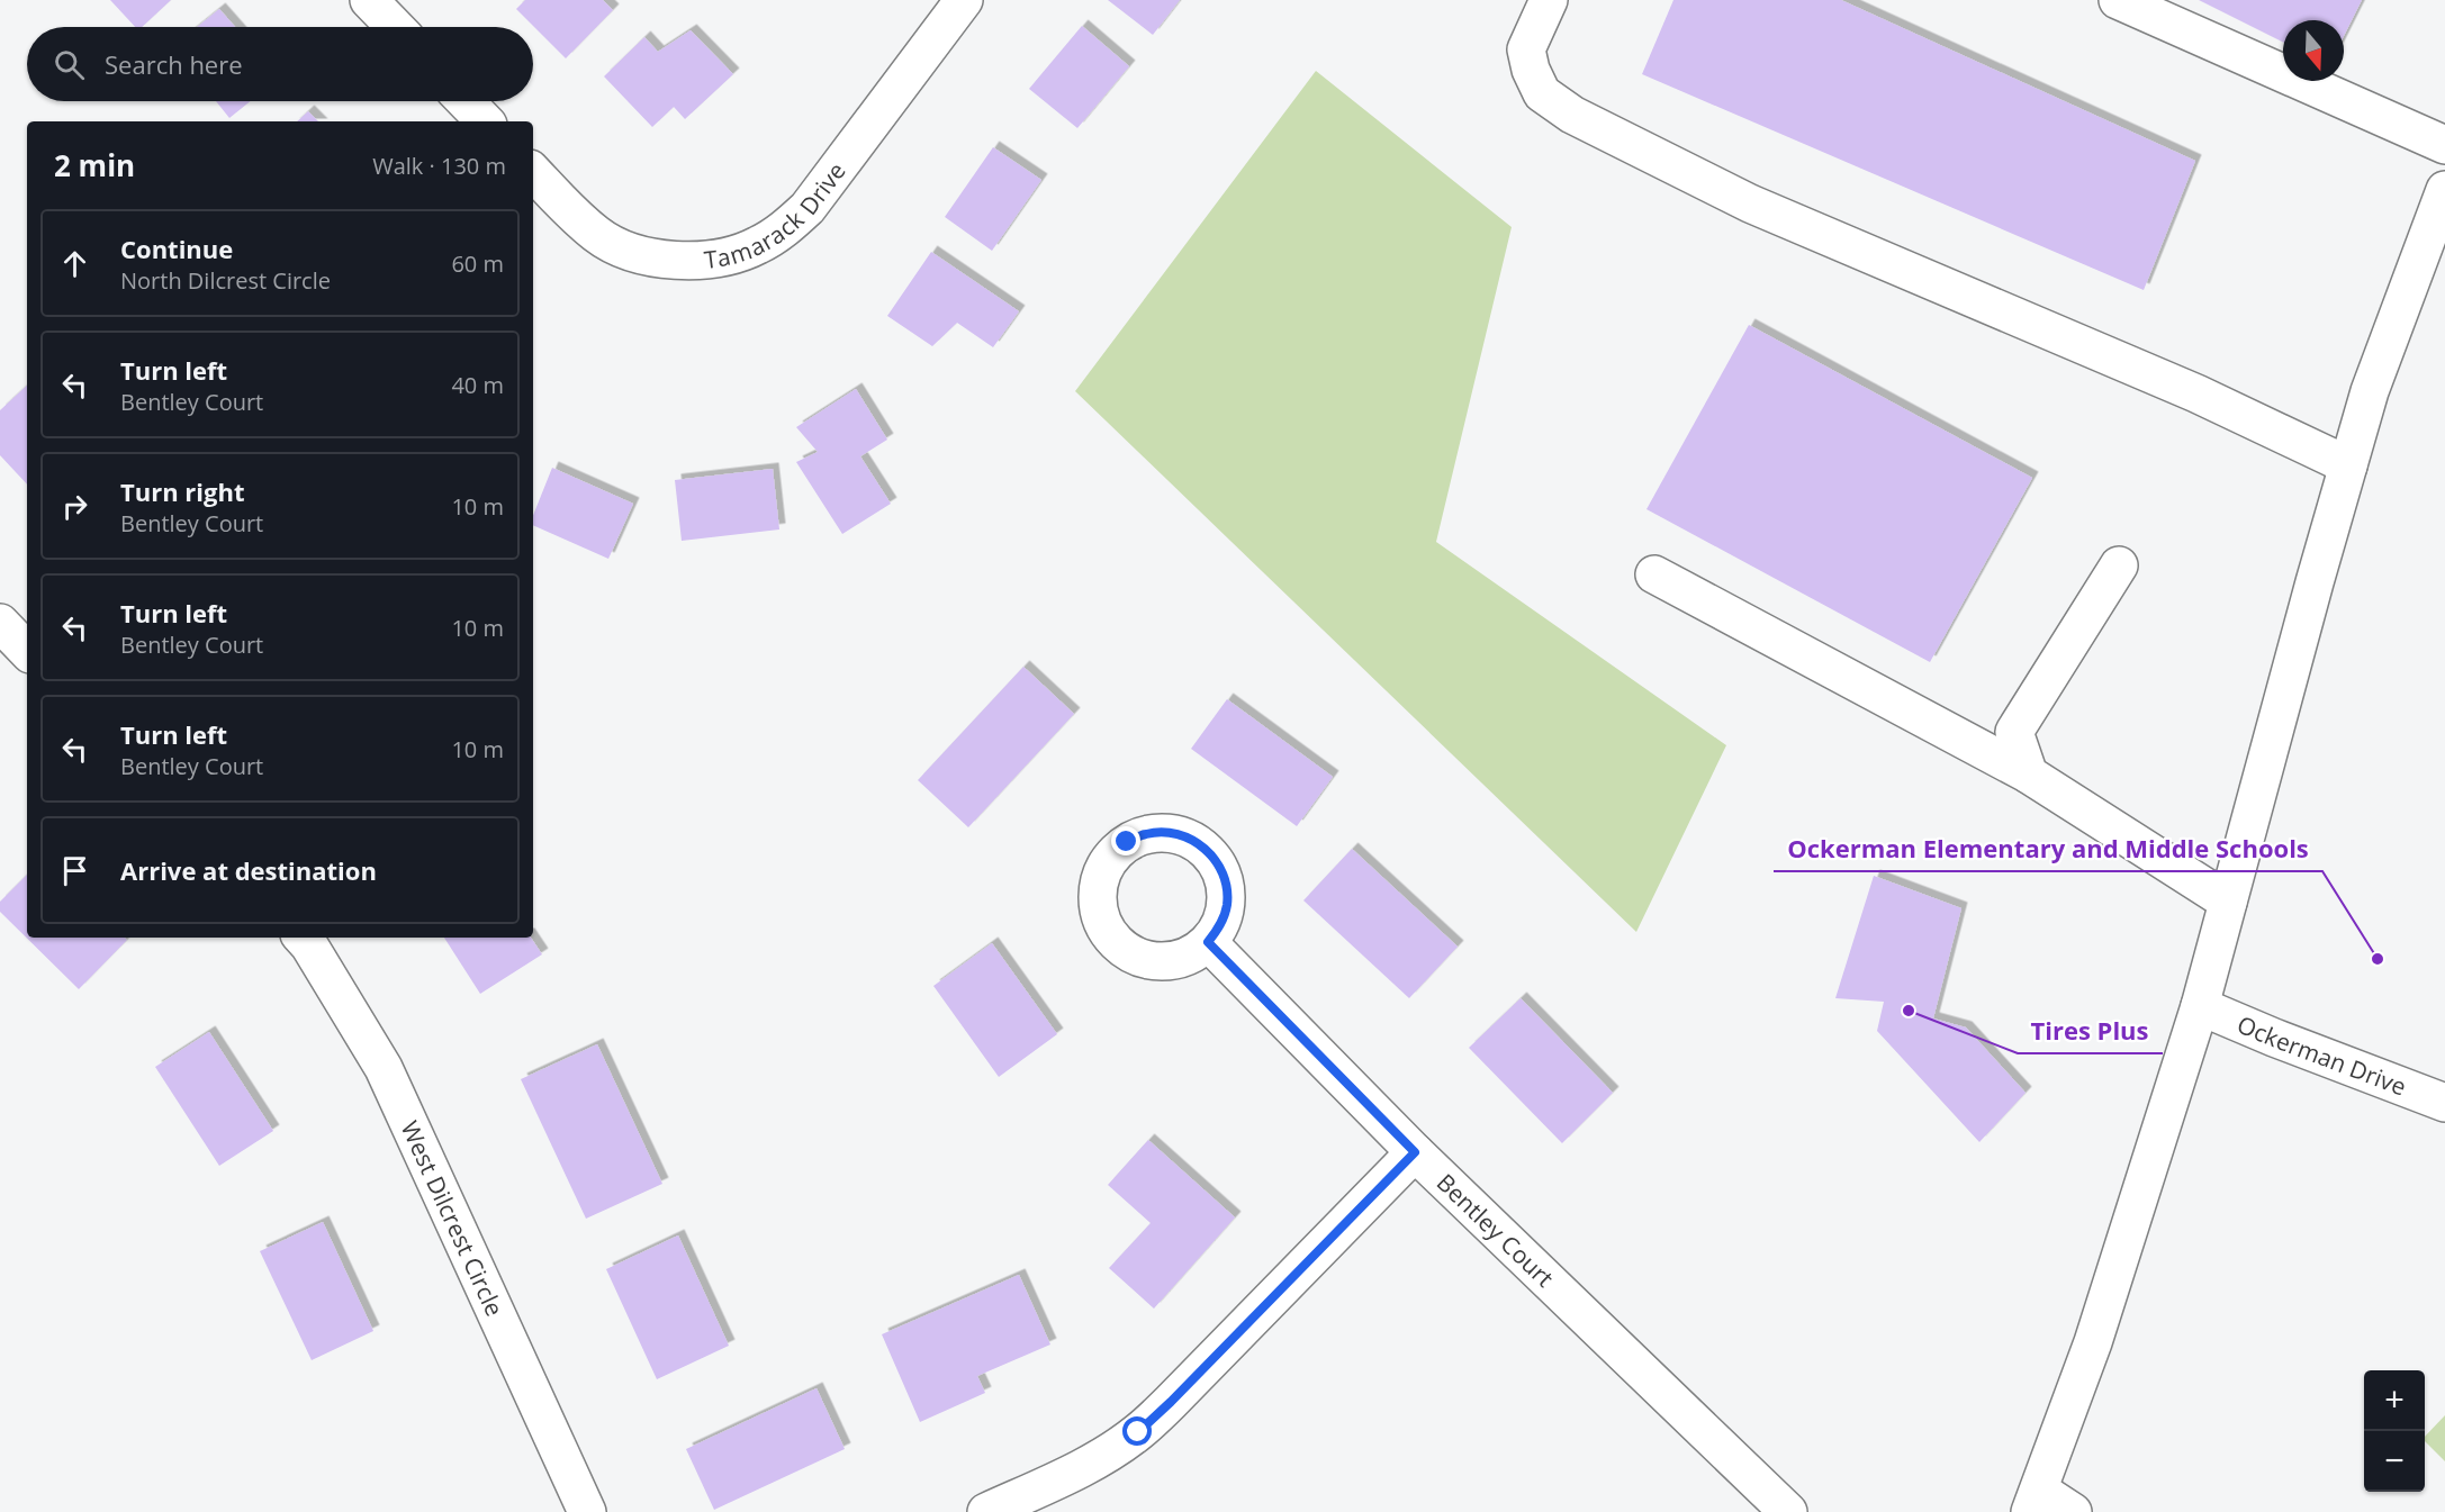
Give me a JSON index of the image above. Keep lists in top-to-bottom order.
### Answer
{
  "streets": {
    "street": [
      "Tamarack Drive",
      "Ockerman Drive",
      "West Dilcrest Circle",
      "Bentley Court"
    ]
  },
  "places": ["Ockerman Elementary and Middle Schools", "Tires Plus"],
  "north": "bottom",
  "page": {
    "search": "Search here",
    "heading": ["2 min", "Walk · 130 m"],
    "list": [
      ["Continue", "North Dilcrest Circle", "60 m"],
      ["Turn left", "Bentley Court", "40 m"],
      ["Turn right", "Bentley Court", "10 m"],
      ["Turn left", "Bentley Court", "10 m"],
      ["Turn left", "Bentley Court", "10 m"],
      "Arrive at destination"
    ],
    "map_buttons": ["+", "−"]
  }
}
